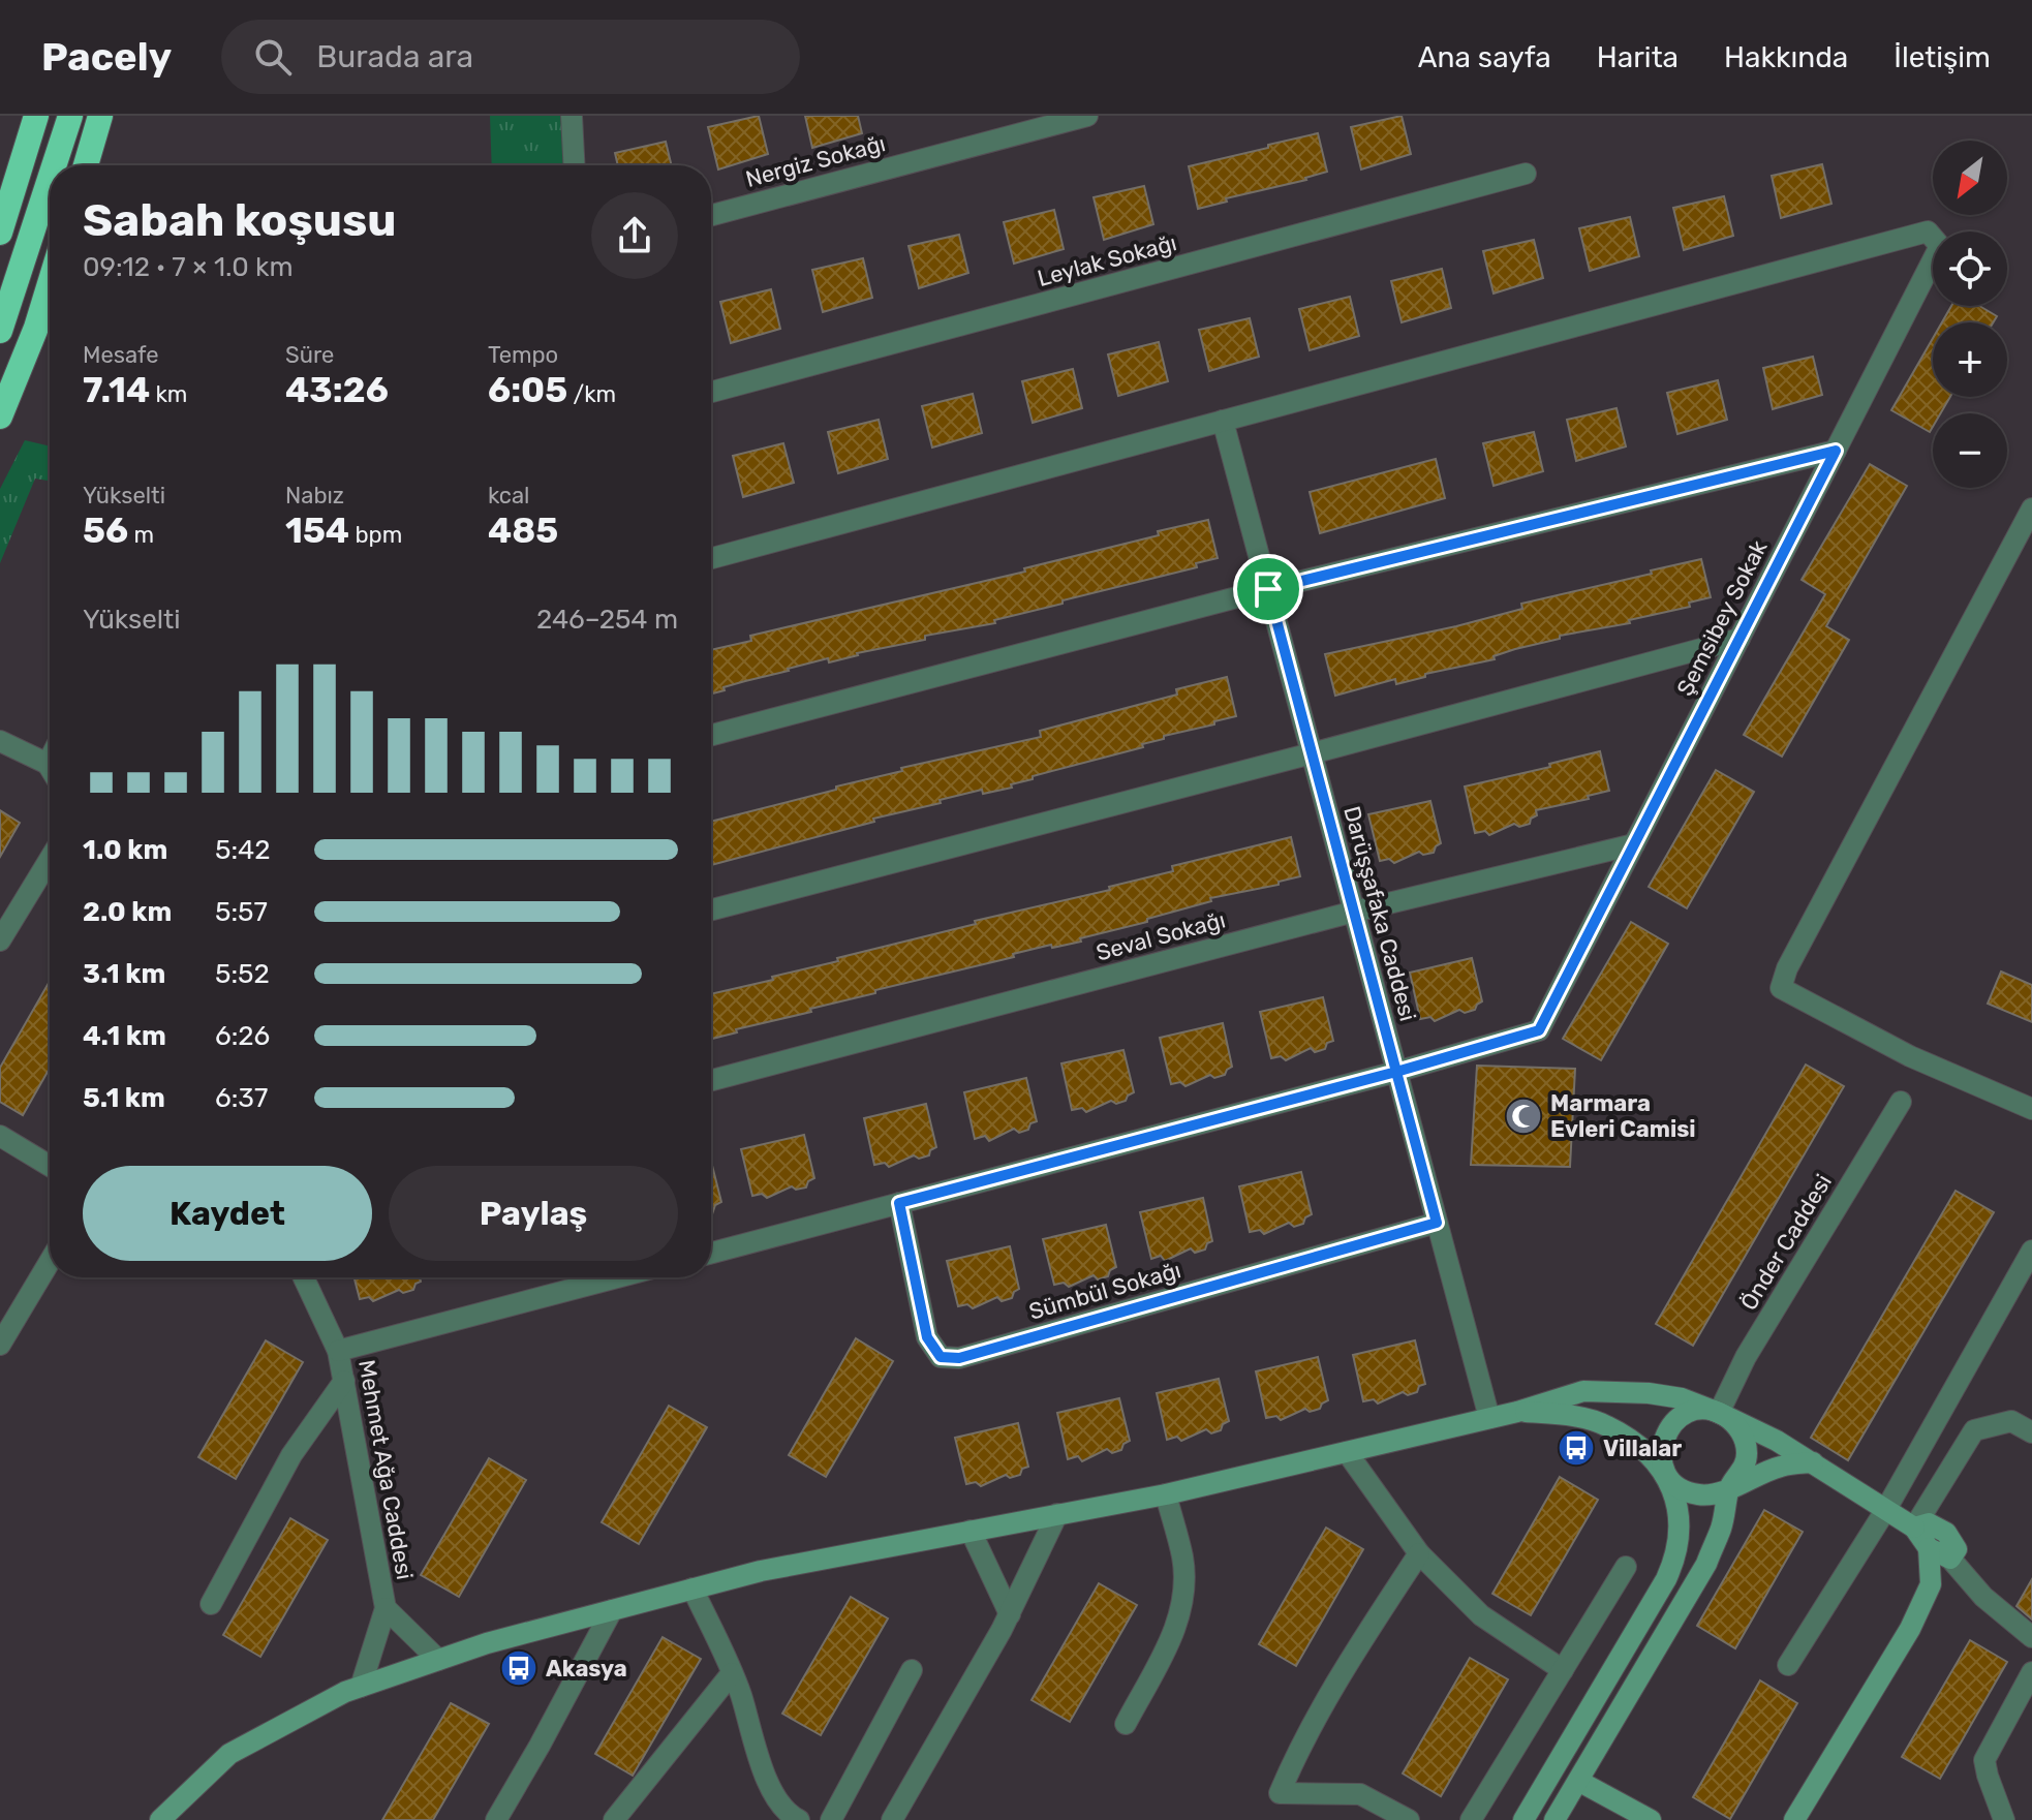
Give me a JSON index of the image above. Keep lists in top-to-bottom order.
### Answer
{
  "streets": {
    "street": [
      "Nergiz Sokağı",
      "Leylak Sokağı",
      "Şemsibey Sokak",
      "Darüşşafaka Caddesi",
      "Seval Sokağı",
      "Önder Caddesi",
      "Sümbül Sokağı",
      "Mehmet Ağa Caddesi"
    ]
  },
  "crossings": [
    ["Şemsibey Sokak", "Darüşşafaka Caddesi"],
    ["Şemsibey Sokak", "Seval Sokağı"],
    ["Darüşşafaka Caddesi", "Seval Sokağı"],
    ["Darüşşafaka Caddesi", "Sümbül Sokağı"]
  ],
  "places": {
    "mosque": ["Marmara Evleri Camisi"],
    "bus stop": ["Villalar", "Akasya"]
  },
  "north": "bottom left",
  "page": {
    "header": "Pacely",
    "search": "Burada ara",
    "nav": [
      "Ana sayfa",
      "Harita",
      "Hakkında",
      "İletişim"
    ],
    "map_buttons": ["+", "−"],
    "heading": ["Sabah koşusu", "09:12 · 7 × 1.0 km"],
    "stats": [
      ["Mesafe", "7.14 km"],
      ["Süre", "43:26"],
      ["Tempo", "6:05 /km"],
      ["Yükselti", "56 m"],
      ["Nabız", "154 bpm"],
      ["kcal", "485"]
    ],
    "chart": ["Yükselti", "246–254 m"],
    "list": [
      {
        "name": "1.0 km",
        "note": "5:42"
      },
      {
        "name": "2.0 km",
        "note": "5:57"
      },
      {
        "name": "3.1 km",
        "note": "5:52"
      },
      {
        "name": "4.1 km",
        "note": "6:26"
      },
      {
        "name": "5.1 km",
        "note": "6:37"
      }
    ],
    "buttons": ["Kaydet", "Paylaş"]
  }
}
